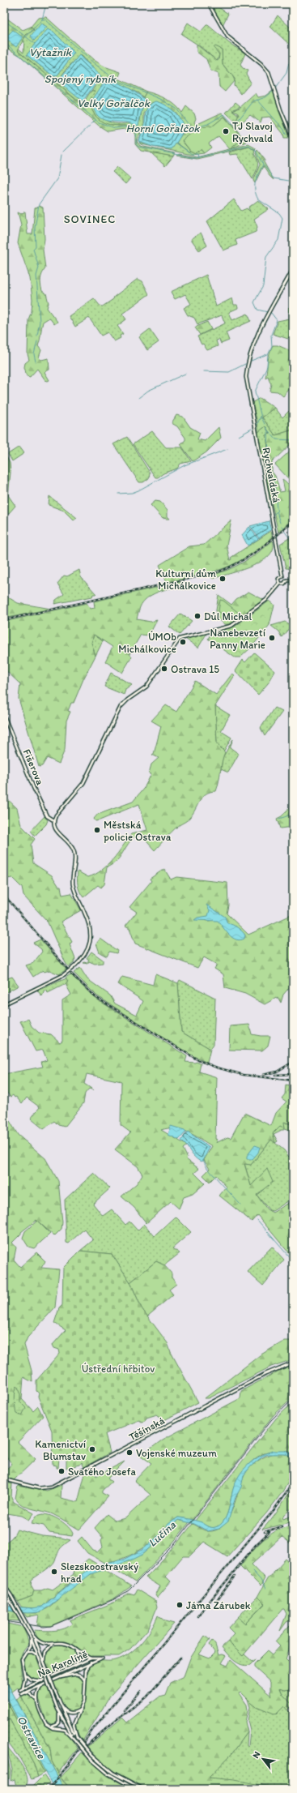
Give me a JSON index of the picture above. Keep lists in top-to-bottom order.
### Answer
{
  "streets": {
    "street": [
      "Rychvaldská",
      "Fišerova",
      "Těšínská",
      "Na Karolíně"
    ]
  },
  "districts": ["SOVINEC"],
  "water": [
    "Výtažník",
    "Spojený rybník",
    "Velký Gořalčok",
    "Horní Gořalčok",
    "Lučina",
    "Ostravice"
  ],
  "parks": ["Ústřední hřbitov"],
  "places": [
    "TJ Slavoj Rychvald",
    "Kulturní dům Michálkovice",
    "Důl Michal",
    "Nanebevzetí Panny Marie",
    "ÚMOb Michálkovice",
    "Ostrava 15",
    "Městská policie Ostrava",
    "Kamenictví Blumstav",
    "Vojenské muzeum",
    "Svatého Josefa",
    "Slezskoostravský hrad",
    "Jáma Zárubek"
  ],
  "north": "top left"
}
